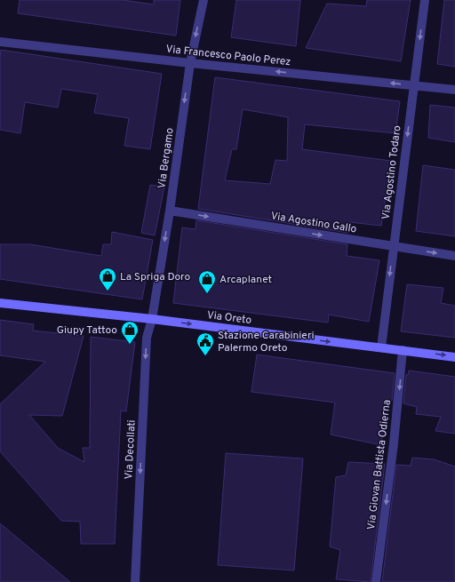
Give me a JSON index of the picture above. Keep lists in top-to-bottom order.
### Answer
{
  "streets": {
    "street": [
      "Via Francesco Paolo Perez",
      "Via Bergamo",
      "Via Agostino Todaro",
      "Via Agostino Gallo",
      "Via Oreto",
      "Via Decollati",
      "Via Giovan Battista Odierna"
    ]
  },
  "crossings": [
    ["Via Francesco Paolo Perez", "Via Bergamo"],
    ["Via Francesco Paolo Perez", "Via Agostino Todaro"],
    ["Via Bergamo", "Via Agostino Gallo"],
    ["Via Bergamo", "Via Oreto"],
    ["Via Bergamo", "Via Decollati"],
    ["Via Agostino Todaro", "Via Agostino Gallo"],
    ["Via Agostino Todaro", "Via Oreto"],
    ["Via Oreto", "Via Decollati"],
    ["Via Oreto", "Via Giovan Battista Odierna"]
  ],
  "one_way": [
    "Via Francesco Paolo Perez",
    "Via Bergamo",
    "Via Agostino Todaro",
    "Via Agostino Gallo",
    "Via Oreto",
    "Via Decollati",
    "Via Giovan Battista Odierna"
  ],
  "places": {
    "shop": ["La Spriga Doro", "Arcaplanet", "Giupy Tattoo"],
    "public building": ["Stazione Carabinieri Palermo Oreto"]
  }
}
